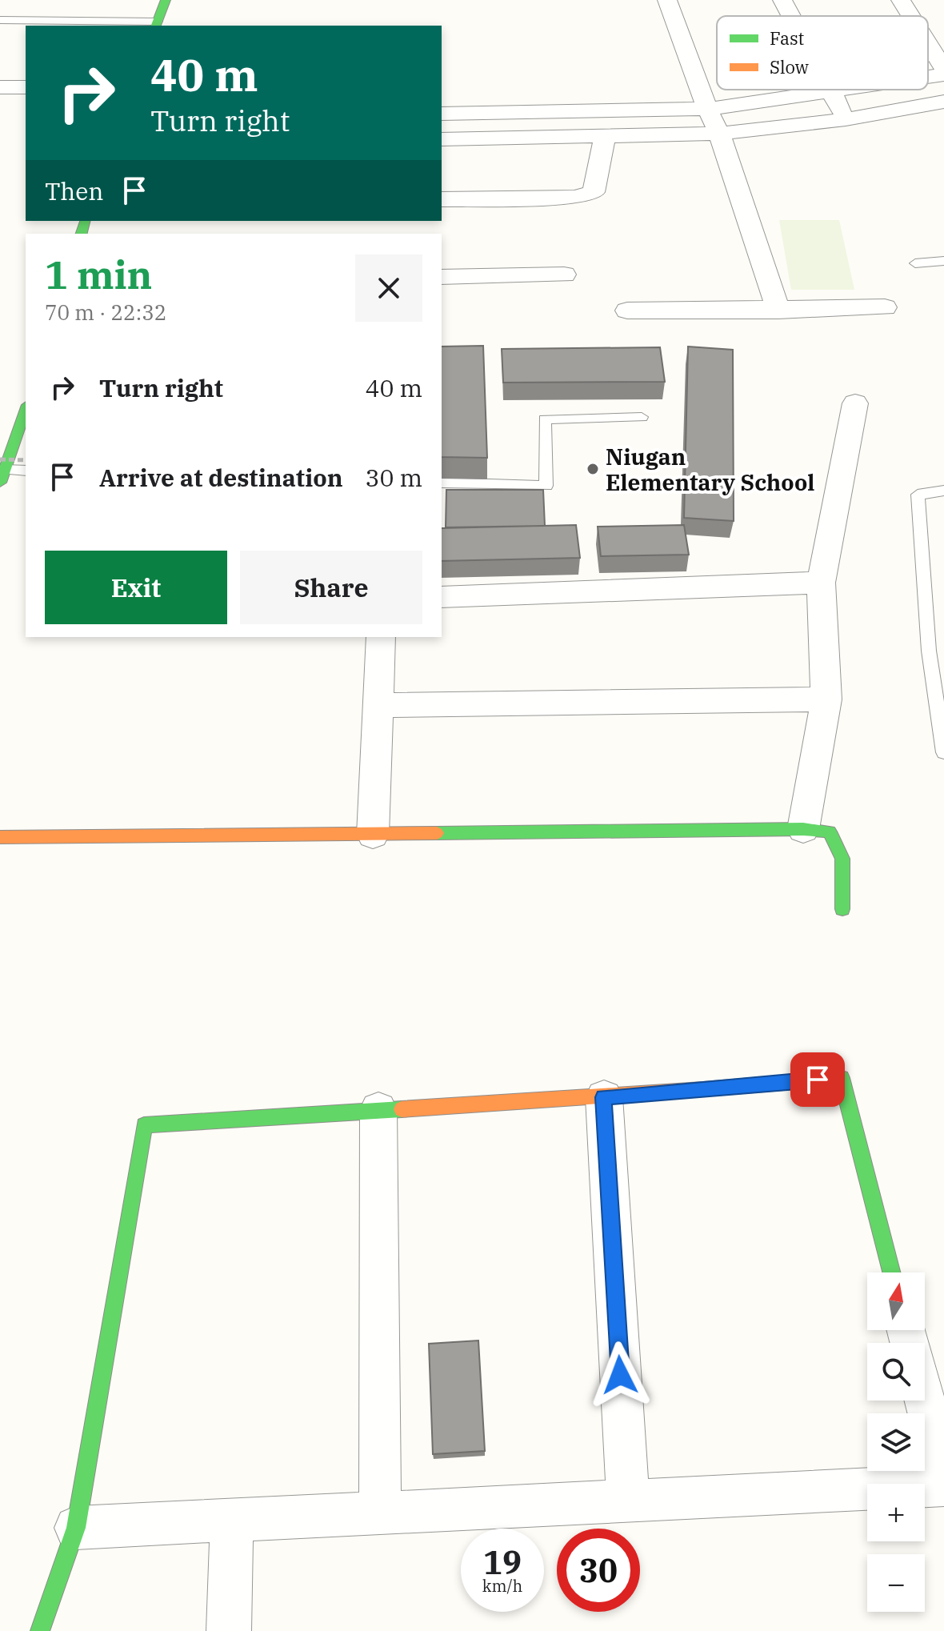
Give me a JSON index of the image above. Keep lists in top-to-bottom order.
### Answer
{
  "places": ["Niugan Elementary School"],
  "legend": ["Fast", "Slow"],
  "north": "top",
  "page": {
    "turn": ["40 m", "Turn right"],
    "then": "Then",
    "heading": ["1 min", "70 m · 22:32"],
    "list": [
      {
        "name": "Turn right",
        "value": "40 m"
      },
      {
        "name": "Arrive at destination",
        "value": "30 m"
      }
    ],
    "buttons": ["Exit", "Share"],
    "map_buttons": ["+", "−"],
    "speed": "19 km/h",
    "limit": "30"
  }
}
